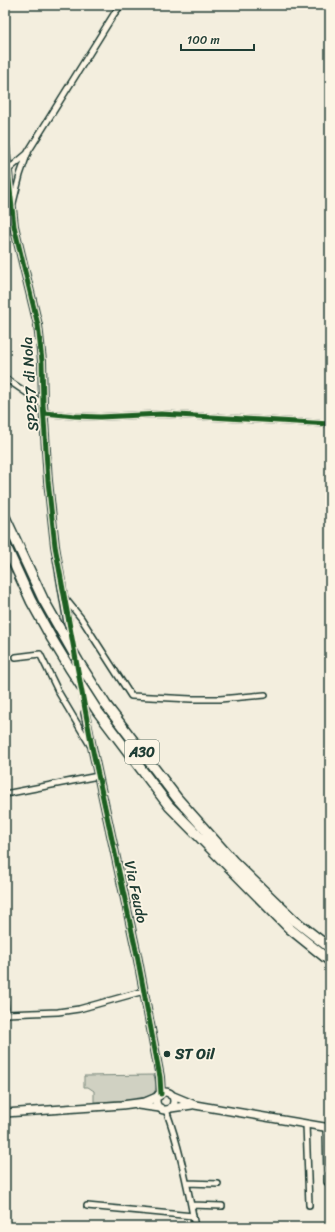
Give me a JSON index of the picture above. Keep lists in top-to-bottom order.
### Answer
{
  "streets": {
    "highway": ["A30"],
    "street": ["SP257 di Nola", "Via Feudo"]
  },
  "places": ["ST Oil"],
  "scale_bar": "100 m"
}
